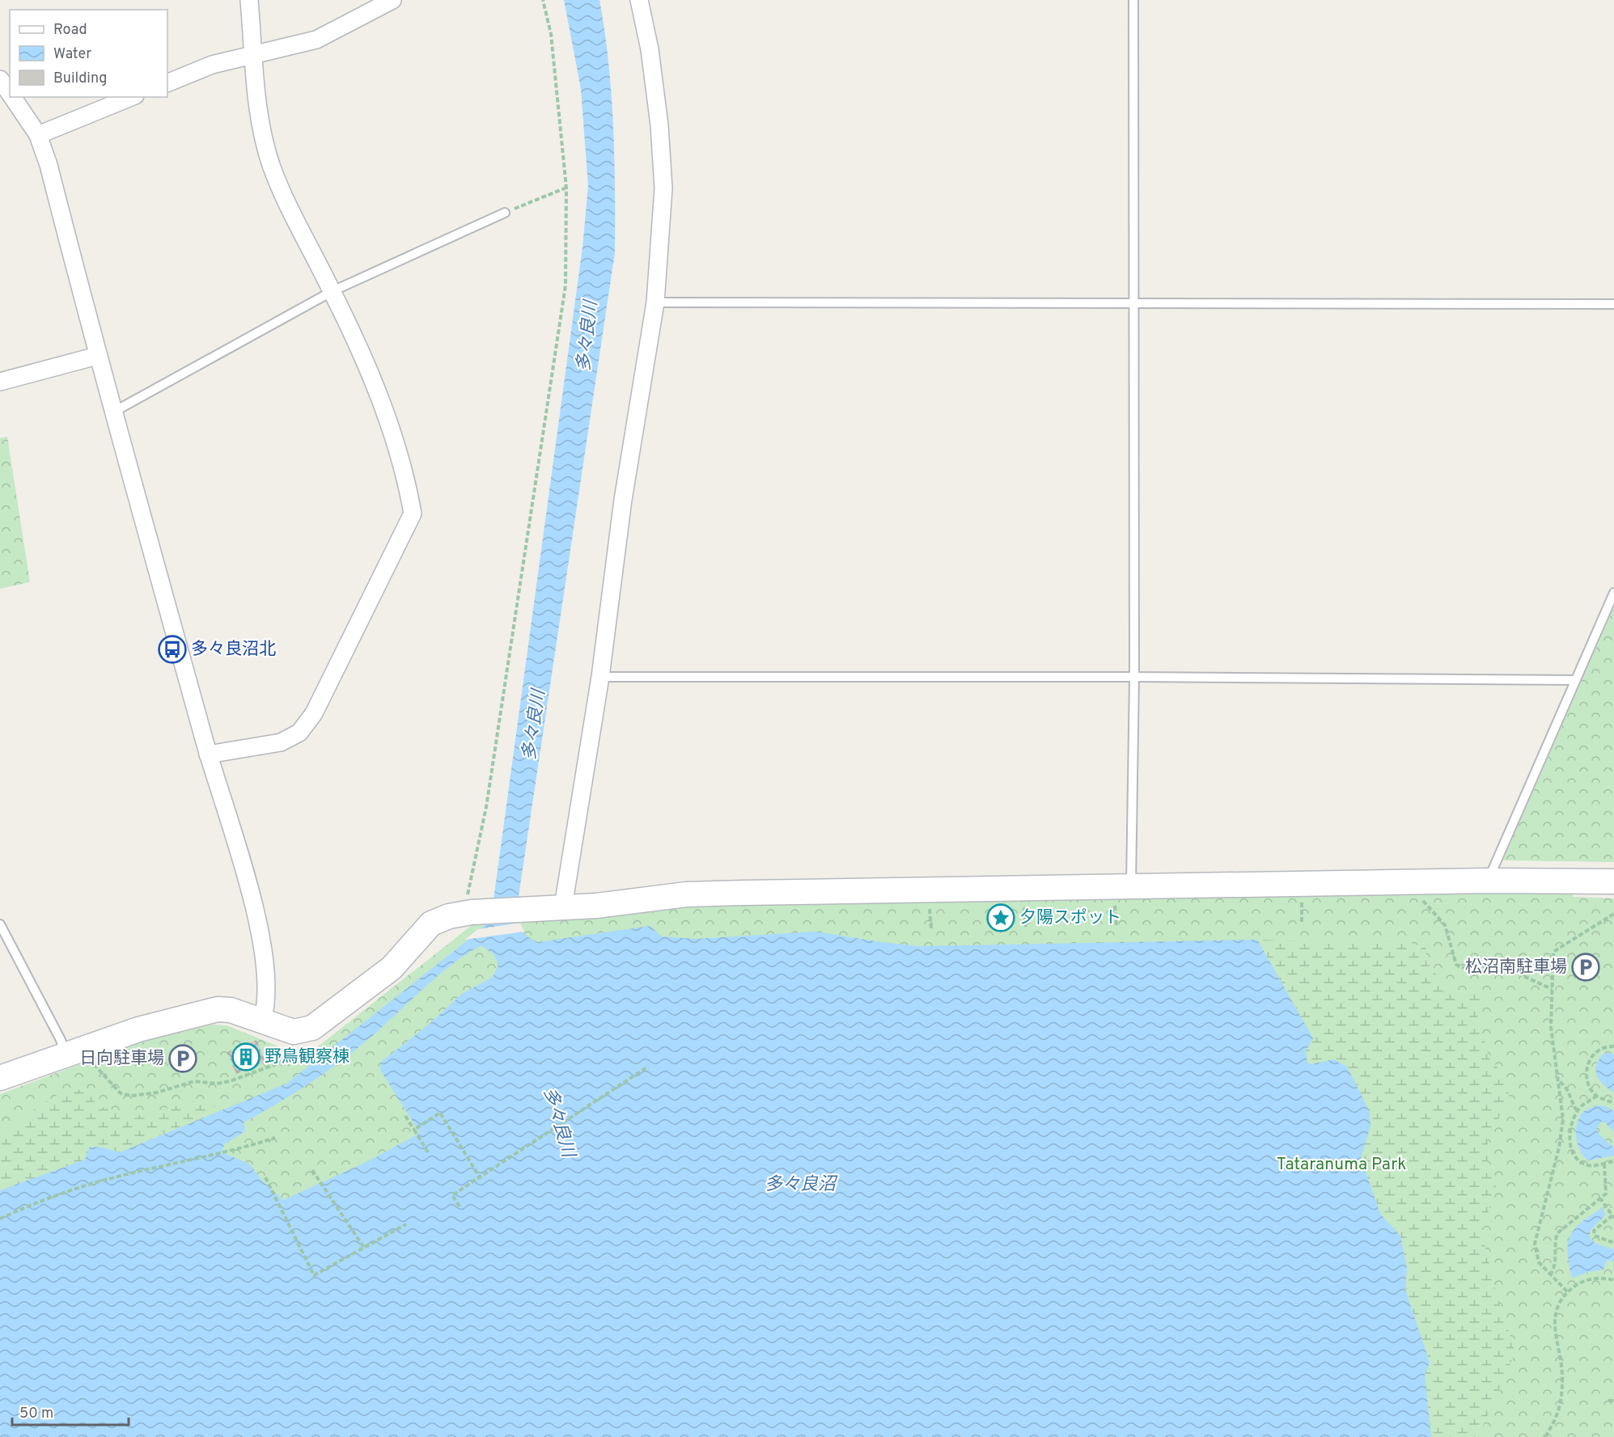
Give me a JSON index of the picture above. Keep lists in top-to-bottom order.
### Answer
{
  "water": ["多々良川", "多々良沼"],
  "parks": ["Tataranuma Park"],
  "places": {
    "bus stop": ["多々良沼北"],
    "place": ["夕陽スポット"],
    "parking": ["松沼南駐車場", "日向駐車場"],
    "building": ["野鳥観察棟"]
  },
  "legend": ["Road", "Water", "Building"],
  "scale_bar": "50 m"
}
